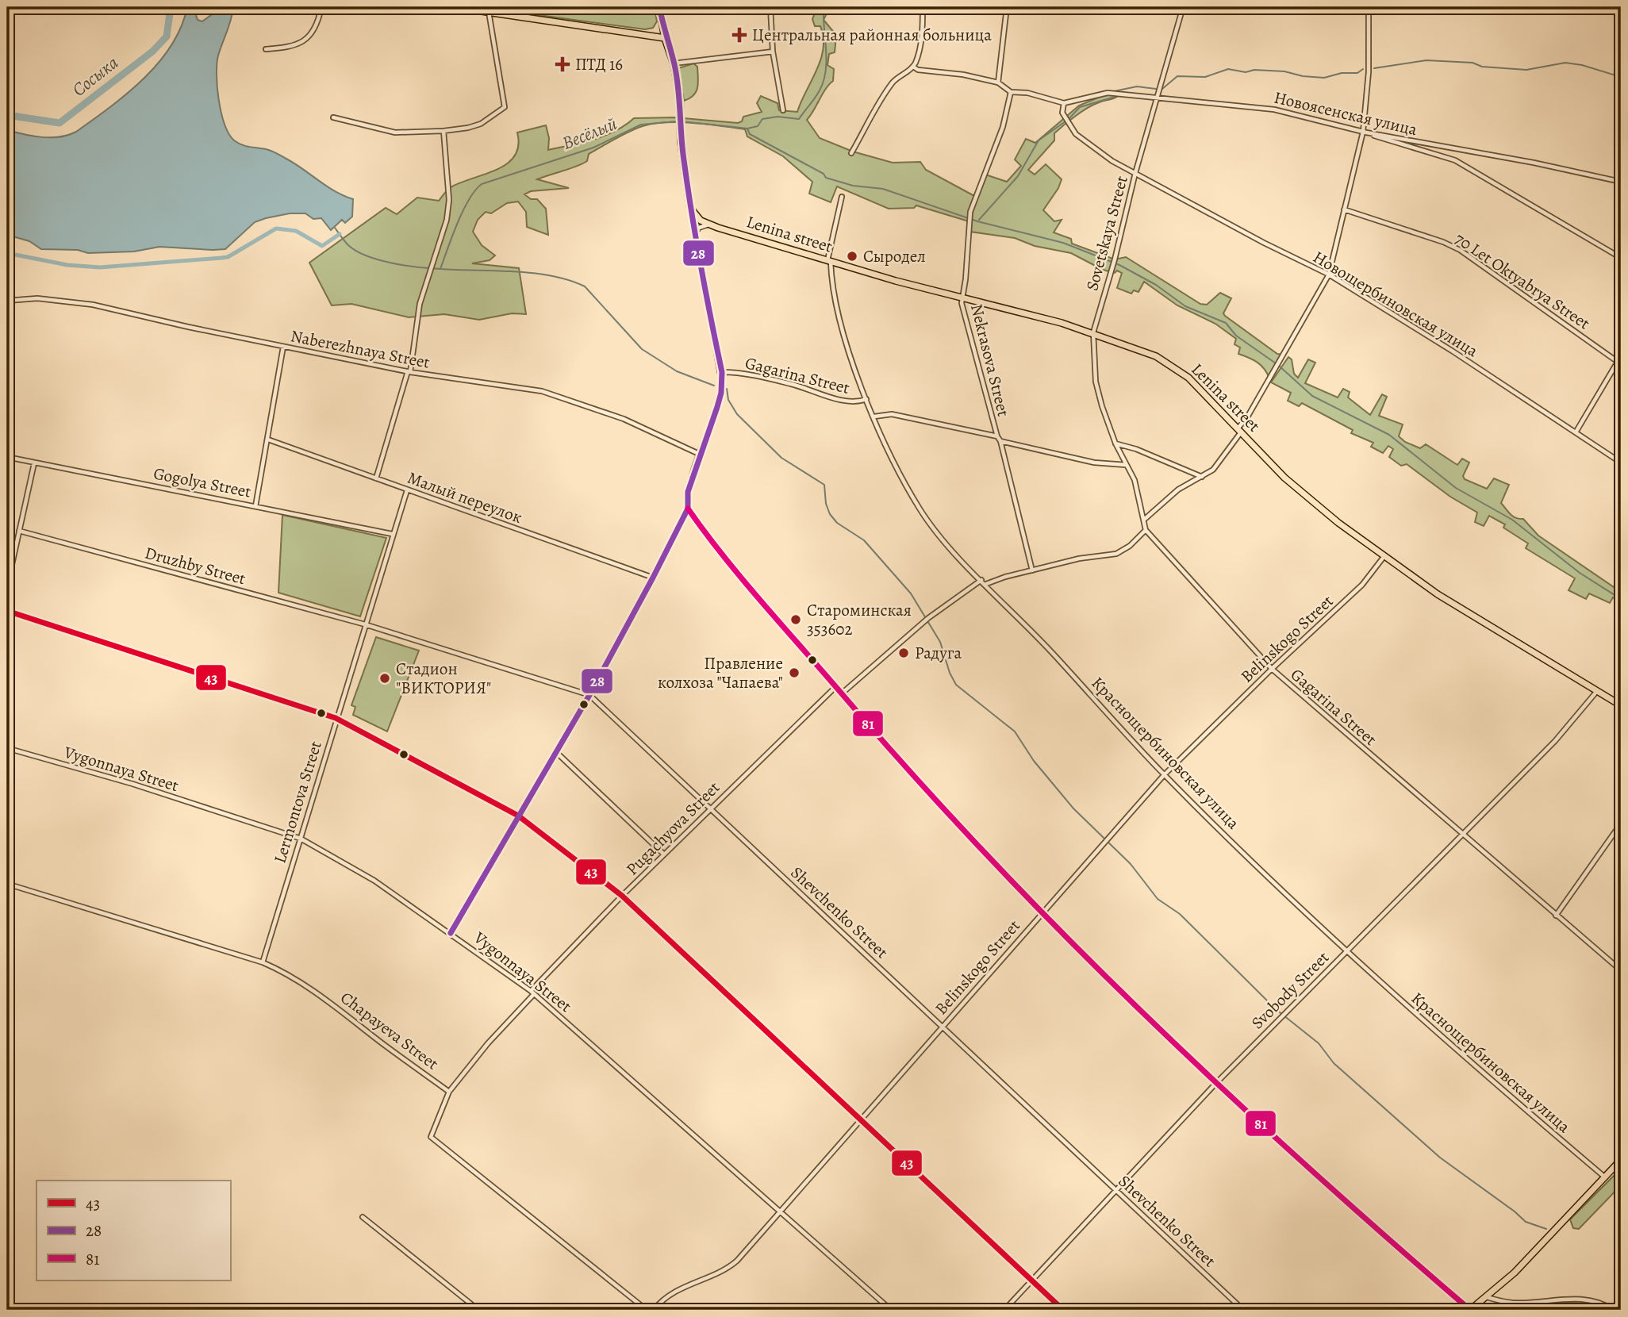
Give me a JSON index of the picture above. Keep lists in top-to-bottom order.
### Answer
{
  "streets": {
    "main road": ["Lenina street"],
    "street": [
      "Новоясенская улица",
      "Sovetskaya Street",
      "70 Let Oktyabrya Street",
      "Новощербиновская улица",
      "Naberezhnaya Street",
      "Nekrasova Street",
      "Gagarina Street",
      "Gogolya Street",
      "Малый переулок",
      "Druzhby Street",
      "Belinskogo Street",
      "Краснощербиновская улица",
      "Vygonnaya Street",
      "Lermontova Street",
      "Pugachyova Street",
      "Shevchenko Street",
      "Svobody Street",
      "Chapayeva Street"
    ]
  },
  "crossings": [
    ["Новоясенская улица", "Sovetskaya Street"],
    ["Новоясенская улица", "Новощербиновская улица"],
    ["Sovetskaya Street", "Lenina street"],
    ["Sovetskaya Street", "Новощербиновская улица"],
    ["Lenina street", "Nekrasova Street"],
    ["Lenina street", "Belinskogo Street"],
    ["Lenina street", "Краснощербиновская улица"],
    ["Lenina street", "Svobody Street"],
    ["Gagarina Street", "Belinskogo Street"],
    ["Gagarina Street", "Краснощербиновская улица"],
    ["Gagarina Street", "Svobody Street"],
    ["Gogolya Street", "Lermontova Street"],
    ["Малый переулок", "Lermontova Street"],
    ["Druzhby Street", "Lermontova Street"],
    ["Druzhby Street", "Shevchenko Street"],
    ["Belinskogo Street", "Краснощербиновская улица"],
    ["Belinskogo Street", "Vygonnaya Street"],
    ["Belinskogo Street", "Shevchenko Street"],
    ["Краснощербиновская улица", "Svobody Street"],
    ["Vygonnaya Street", "Lermontova Street"],
    ["Vygonnaya Street", "Pugachyova Street"],
    ["Lermontova Street", "Shevchenko Street"],
    ["Lermontova Street", "Chapayeva Street"],
    ["Pugachyova Street", "Shevchenko Street"],
    ["Pugachyova Street", "Chapayeva Street"],
    ["Shevchenko Street", "Svobody Street"]
  ],
  "water": ["Сосыка", "Весёлый"],
  "places": {
    "health": ["Центральная районная больница", "ПТД 16"],
    "other": [
      "Сыродел",
      "Староминская 353602",
      "Радуга",
      "Правление колхоза \"Чапаева\"",
      "Стадион \"ВИКТОРИЯ\""
    ]
  },
  "lines": ["transit line 28", "transit line 81", "transit line 43"],
  "legend": ["43", "28", "81"]
}
